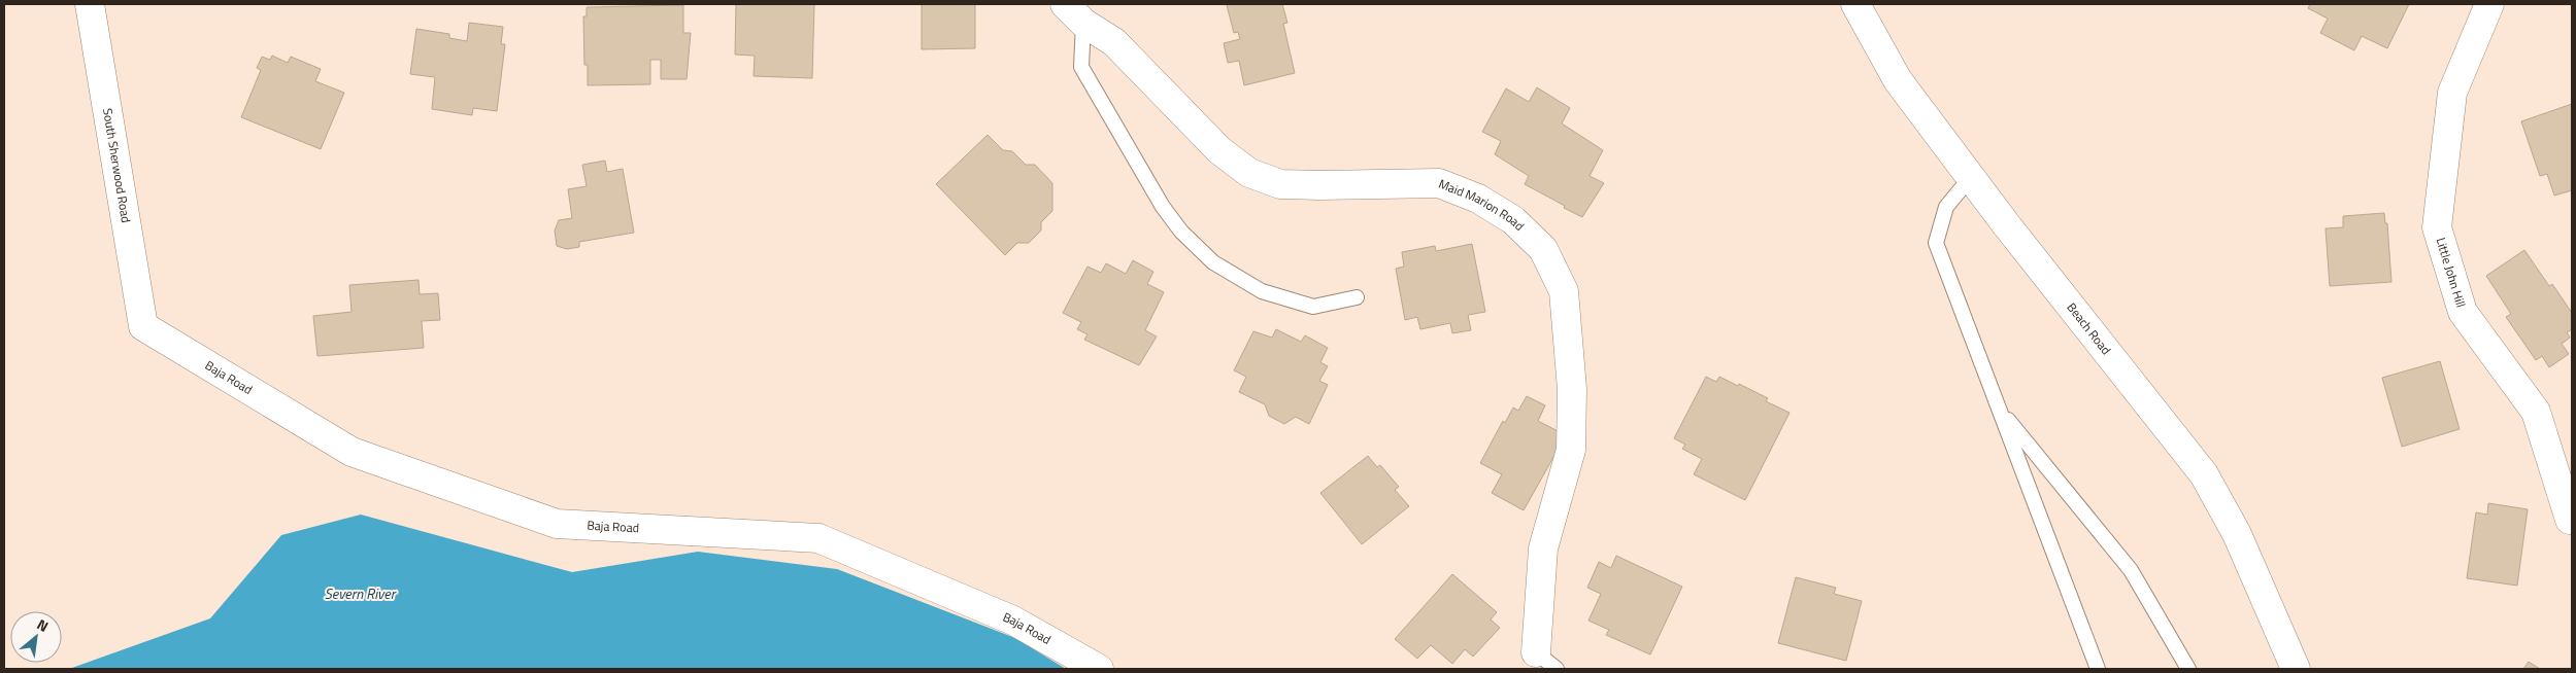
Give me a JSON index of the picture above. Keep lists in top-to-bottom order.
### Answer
{
  "streets": {
    "street": [
      "South Sherwood Road",
      "Maid Marion Road",
      "Little John Hill",
      "Beach Road",
      "Baja Road"
    ]
  },
  "crossings": [
    ["South Sherwood Road", "Baja Road"]
  ],
  "water": ["Severn River"],
  "north": "top right"
}
